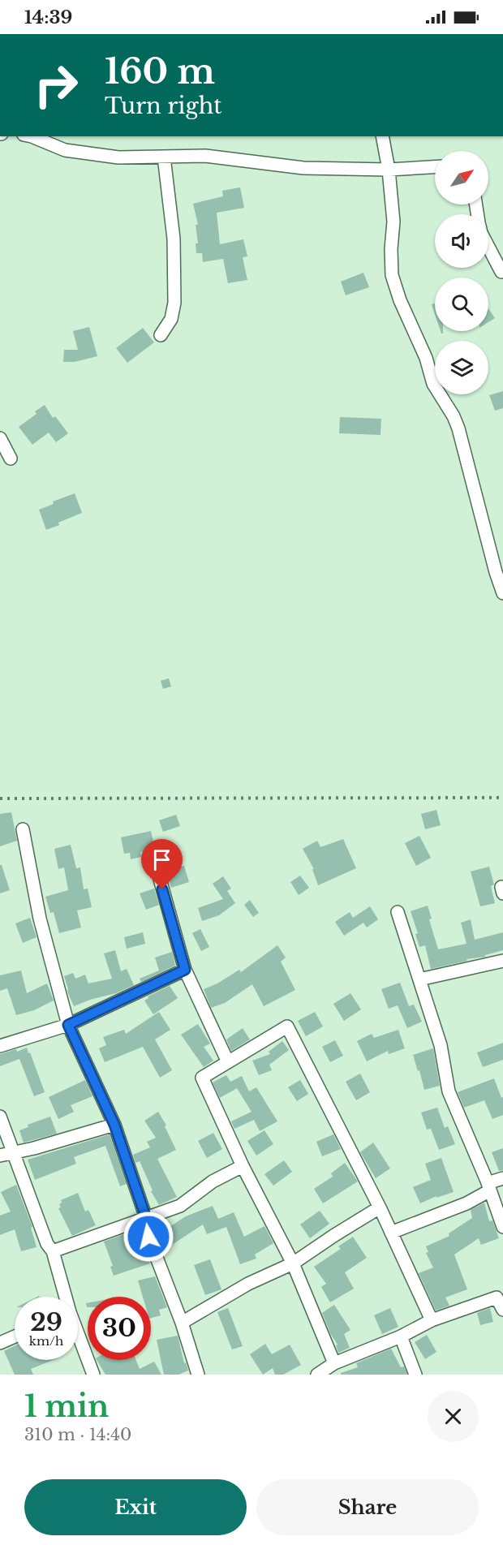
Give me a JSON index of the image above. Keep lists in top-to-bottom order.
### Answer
{
  "north": "top right",
  "page": {
    "status": "14:39",
    "turn": ["160 m", "Turn right"],
    "speed": "29 km/h",
    "limit": "30",
    "heading": ["1 min", "310 m · 14:40"],
    "buttons": ["Exit", "Share"]
  }
}
